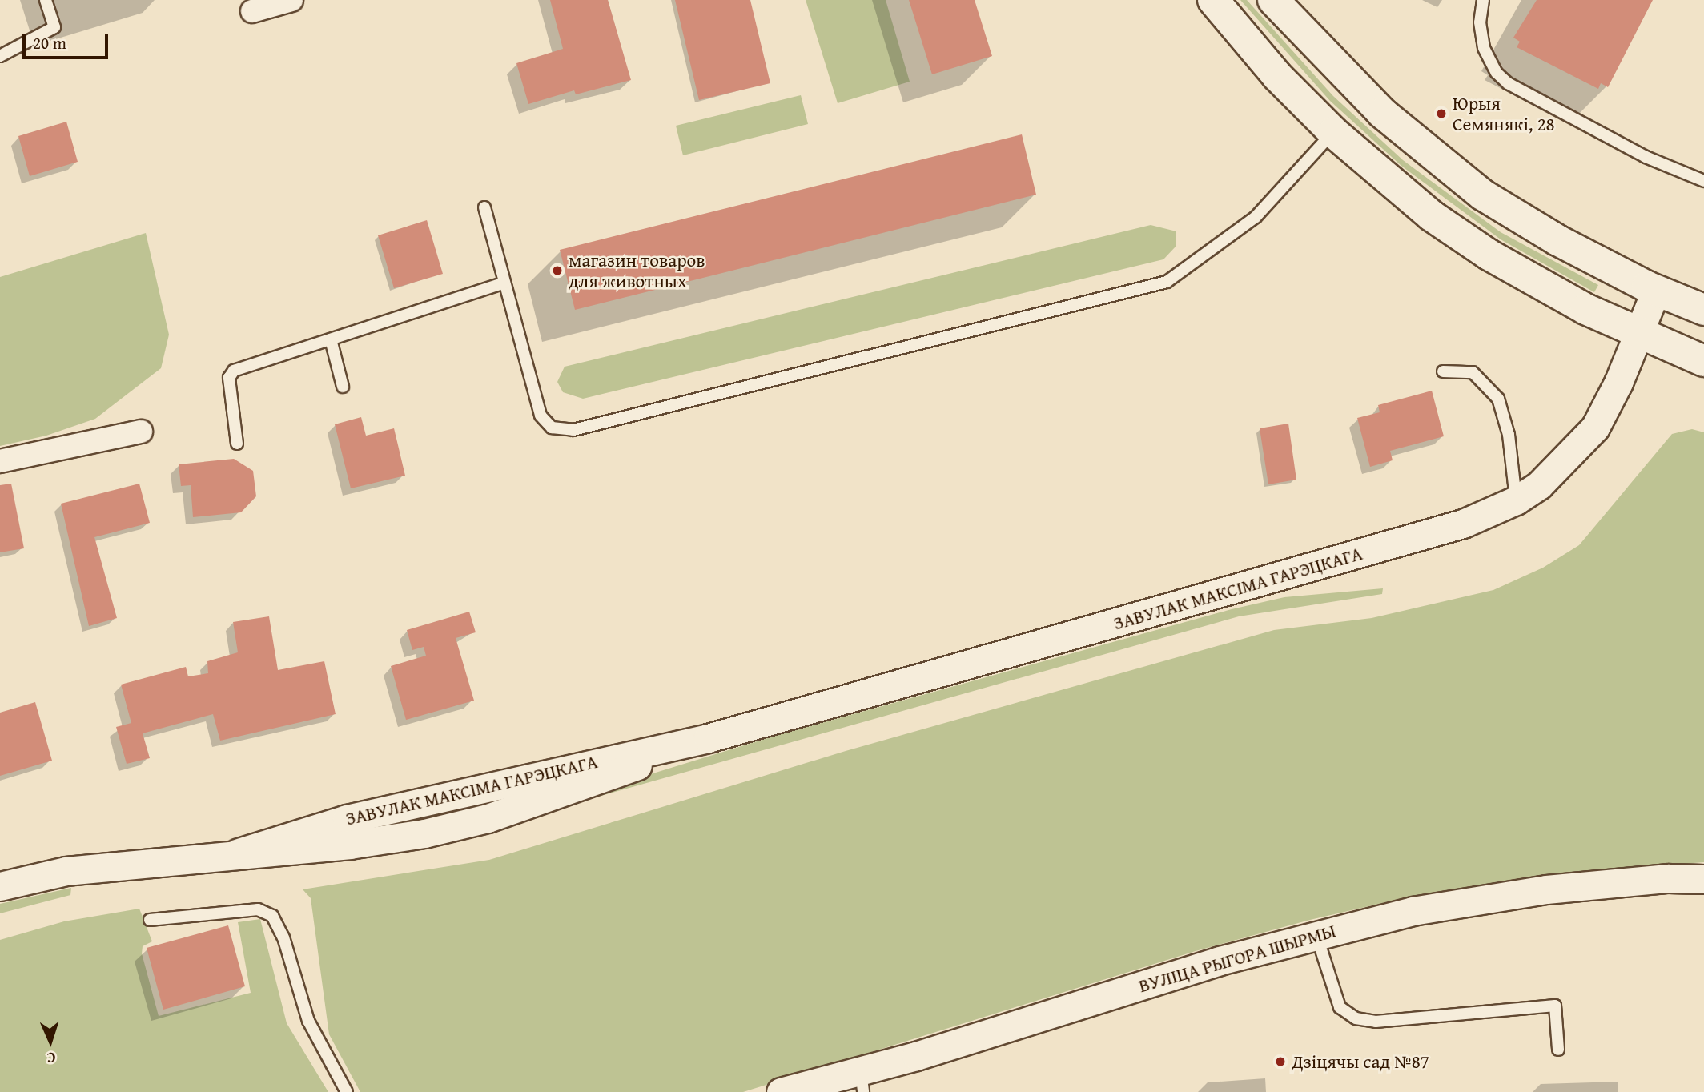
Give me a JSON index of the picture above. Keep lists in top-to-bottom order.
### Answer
{
  "streets": {
    "street": ["ЗАВУЛАК МАКСІМА ГАРЭЦКАГА", "ВУЛІЦА РЫГОРА ШЫРМЫ"]
  },
  "places": ["Юрыя Семянякі, 28", "магазин товаров для животных", "Дзіцячы сад №87"],
  "scale_bar": "20 m",
  "north": "bottom"
}
